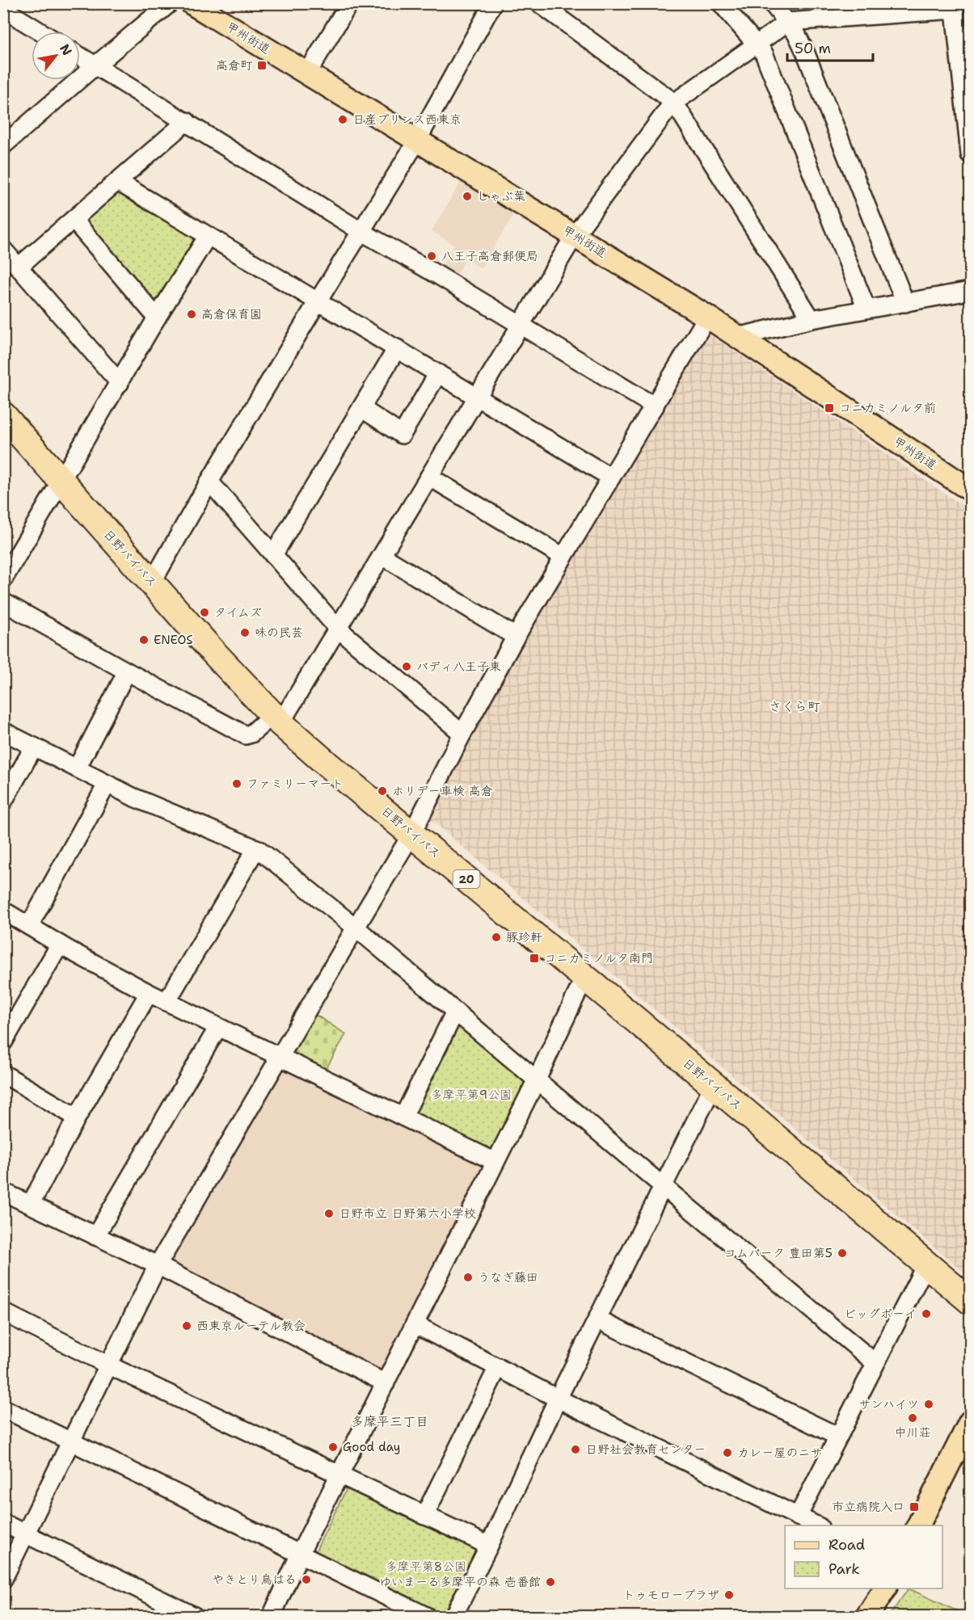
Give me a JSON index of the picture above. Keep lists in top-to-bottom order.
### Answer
{
  "streets": {
    "highway": ["日野バイパス", "20"],
    "main road": ["甲州街道"]
  },
  "districts": ["さくら町", "多摩平三丁目"],
  "parks": ["多摩平第9公園", "多摩平第8公園"],
  "places": {
    "transit": [
      "高倉町",
      "コニカミノルタ前",
      "コニカミノルタ南門",
      "市立病院入口"
    ],
    "other": [
      "日産プリンス西東京",
      "しゃぶ葉",
      "八王子高倉郵便局",
      "高倉保育園",
      "タイムズ",
      "味の民芸",
      "ENEOS",
      "バディ八王子東",
      "ファミリーマート",
      "ホリデー車検 高倉",
      "豚珍軒",
      "日野市立 日野第六小学校",
      "コムパーク 豊田第5",
      "うなぎ藤田",
      "ビッグボーイ",
      "西東京ルーテル教会",
      "サンハイツ",
      "中川荘",
      "Good day",
      "日野社会教育センター",
      "カレー屋のニサ",
      "やきとり鳥はる",
      "ゆいまーる多摩平の森 壱番館",
      "トゥモロープラザ"
    ]
  },
  "legend": ["Road", "Park"],
  "scale_bar": "50 m",
  "north": "top right"
}
